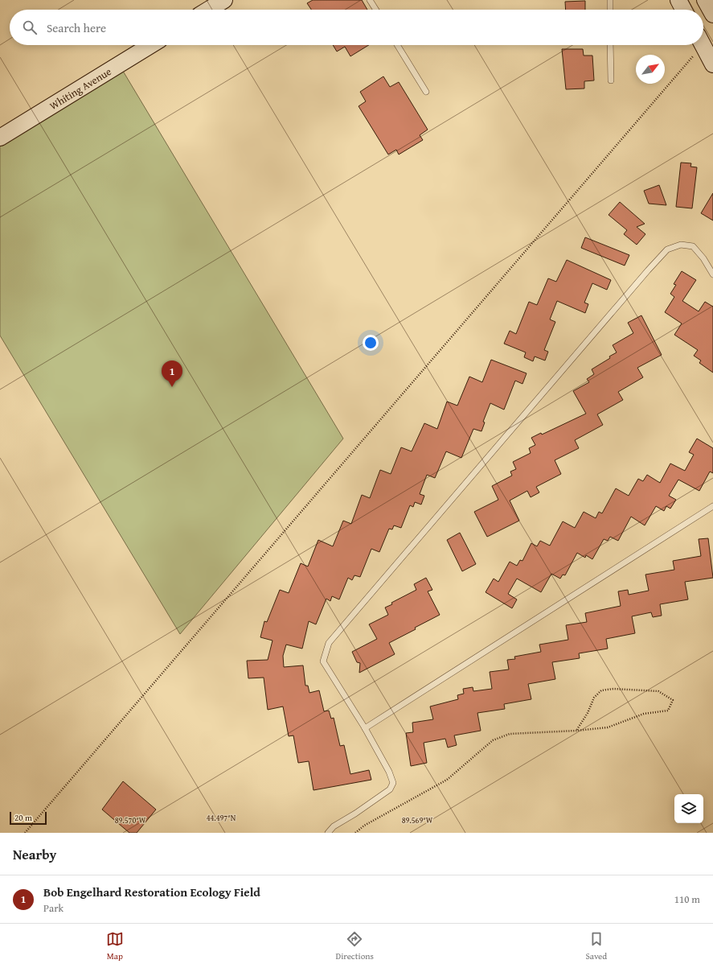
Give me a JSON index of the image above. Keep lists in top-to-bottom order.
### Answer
{
  "streets": {
    "street": ["Whiting Avenue"]
  },
  "scale_bar": "20 m",
  "north": "top right",
  "page": {
    "search": "Search here",
    "pins": "1",
    "scale": "20 m",
    "heading": "Nearby",
    "list": [
      {
        "mark": "1",
        "name": "Bob Engelhard Restoration Ecology Field",
        "note": "Park",
        "value": "110 m"
      }
    ],
    "nav": ["Map", "Directions", "Saved"]
  },
  "coordinates": ["44.497°N", "89.570°W", "89.569°W"]
}
